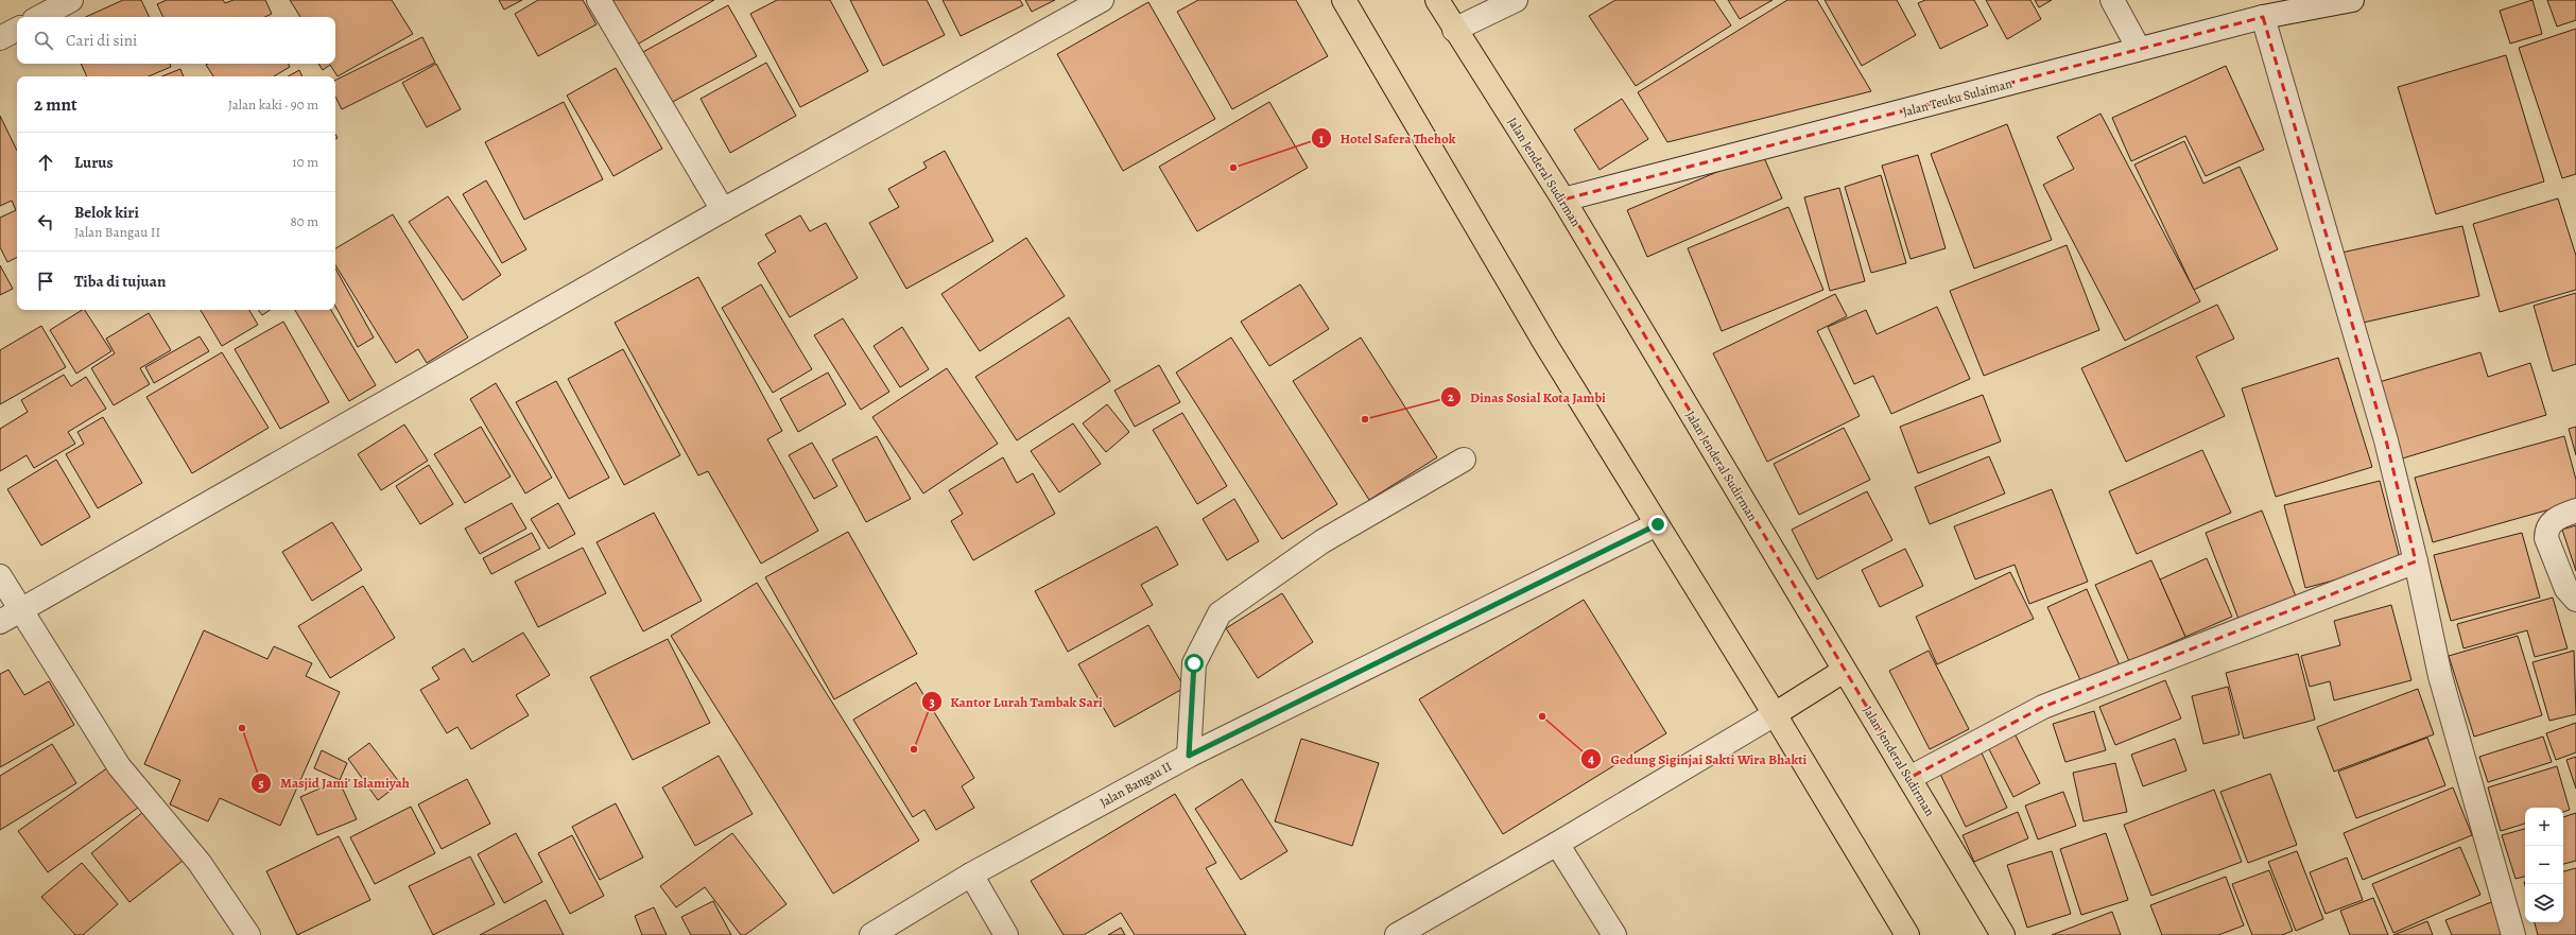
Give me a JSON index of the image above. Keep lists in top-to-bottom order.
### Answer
{
  "streets": {
    "highway": ["Jalan Jenderal Sudirman"],
    "street": ["Jalan Teuku Sulaiman", "Jalan Bangau II"]
  },
  "crossings": [
    ["Jalan Teuku Sulaiman", "Jalan Jenderal Sudirman"]
  ],
  "places": [
    "Hotel Safera Thehok",
    "Dinas Sosial Kota Jambi",
    "Gedung Siginjai Sakti Wira Bhakti",
    "Masjid Jami' Islamiyah",
    "Kantor Lurah Tambak Sari"
  ],
  "page": {
    "search": "Cari di sini",
    "heading": ["2 mnt", "Jalan kaki · 90 m"],
    "list": [
      ["Lurus", "10 m"],
      ["Belok kiri", "Jalan Bangau II", "80 m"],
      "Tiba di tujuan"
    ],
    "map_buttons": ["+", "−"]
  }
}
